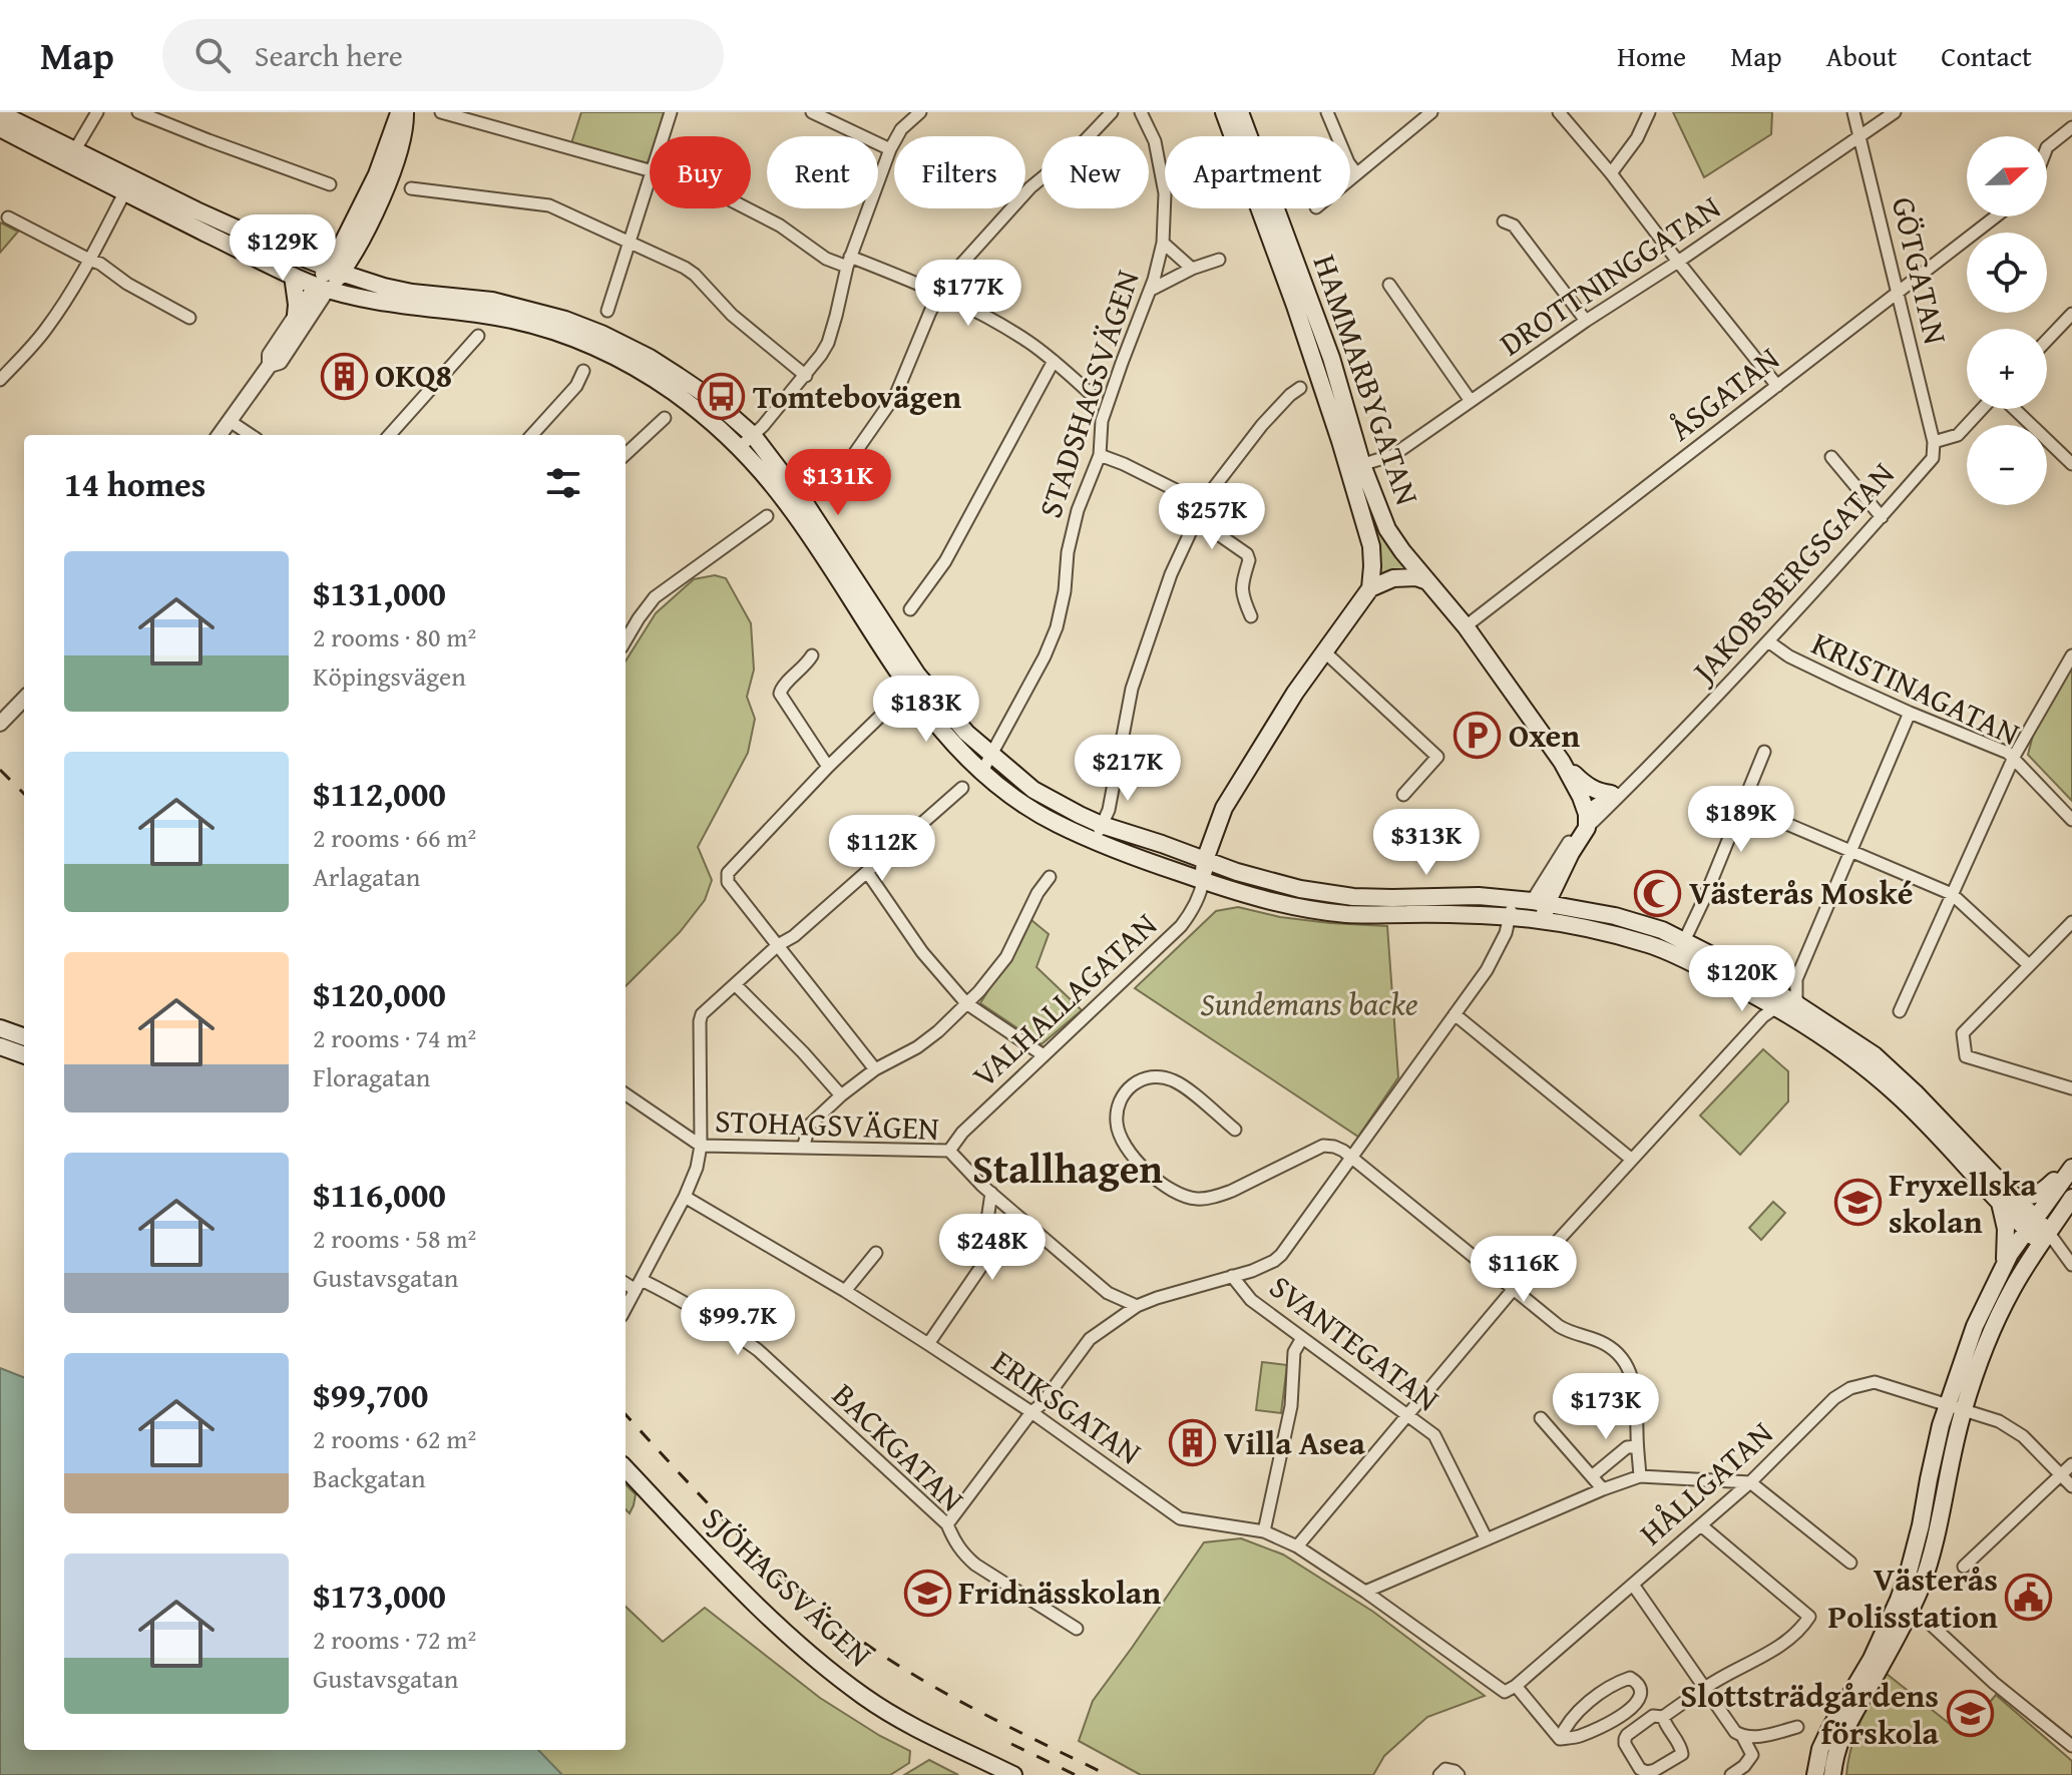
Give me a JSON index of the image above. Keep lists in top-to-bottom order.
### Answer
{
  "streets": {
    "main road": ["HAMMARBYGATAN", "SJÖHAGSVÄGEN"],
    "street": [
      "GÖTGATAN",
      "DROTTNINGGATAN",
      "STADSHAGSVÄGEN",
      "ÅSGATAN",
      "JAKOBSBERGSGATAN",
      "KRISTINAGATAN",
      "VALHALLAGATAN",
      "STOHAGSVÄGEN",
      "SVANTEGATAN",
      "ERIKSGATAN",
      "BACKGATAN",
      "HÅLLGATAN"
    ]
  },
  "crossings": [
    ["GÖTGATAN", "DROTTNINGGATAN"],
    ["GÖTGATAN", "ÅSGATAN"],
    ["GÖTGATAN", "JAKOBSBERGSGATAN"],
    ["DROTTNINGGATAN", "HAMMARBYGATAN"],
    ["HAMMARBYGATAN", "ÅSGATAN"],
    ["HAMMARBYGATAN", "JAKOBSBERGSGATAN"],
    ["JAKOBSBERGSGATAN", "KRISTINAGATAN"],
    ["VALHALLAGATAN", "STOHAGSVÄGEN"],
    ["ERIKSGATAN", "HÅLLGATAN"]
  ],
  "districts": ["Stallhagen"],
  "parks": ["Sundemans backe"],
  "places": {
    "building": ["OKQ8", "Villa Asea"],
    "bus stop": ["Tomtebovägen"],
    "parking": ["Oxen"],
    "mosque": ["Västerås Moské"],
    "school or university": ["Fryxellska skolan", "Fridnässkolan", "Slottsträdgårdens förskola"],
    "public building": ["Västerås Polisstation"]
  },
  "north": "right",
  "page": {
    "header": "Map",
    "search": "Search here",
    "nav": [
      "Home",
      "Map",
      "About",
      "Contact"
    ],
    "map_buttons": ["+", "−"],
    "chip": [
      "Buy",
      "Rent",
      "Filters",
      "New",
      "Apartment"
    ],
    "price": [
      "$129K",
      "$177K",
      "$131K",
      "$257K",
      "$183K",
      "$217K",
      "$189K",
      "$313K",
      "$112K",
      "$120K",
      "$248K",
      "$116K",
      "$99.7K",
      "$173K"
    ],
    "heading": "14 homes",
    "list": [
      {
        "name": "$131,000",
        "note": "2 rooms · 80 m² · Köpingsvägen"
      },
      {
        "name": "$112,000",
        "note": "2 rooms · 66 m² · Arlagatan"
      },
      {
        "name": "$120,000",
        "note": "2 rooms · 74 m² · Floragatan"
      },
      {
        "name": "$116,000",
        "note": "2 rooms · 58 m² · Gustavsgatan"
      },
      {
        "name": "$99,700",
        "note": "2 rooms · 62 m² · Backgatan"
      },
      {
        "name": "$173,000",
        "note": "2 rooms · 72 m² · Gustavsgatan"
      }
    ]
  }
}
